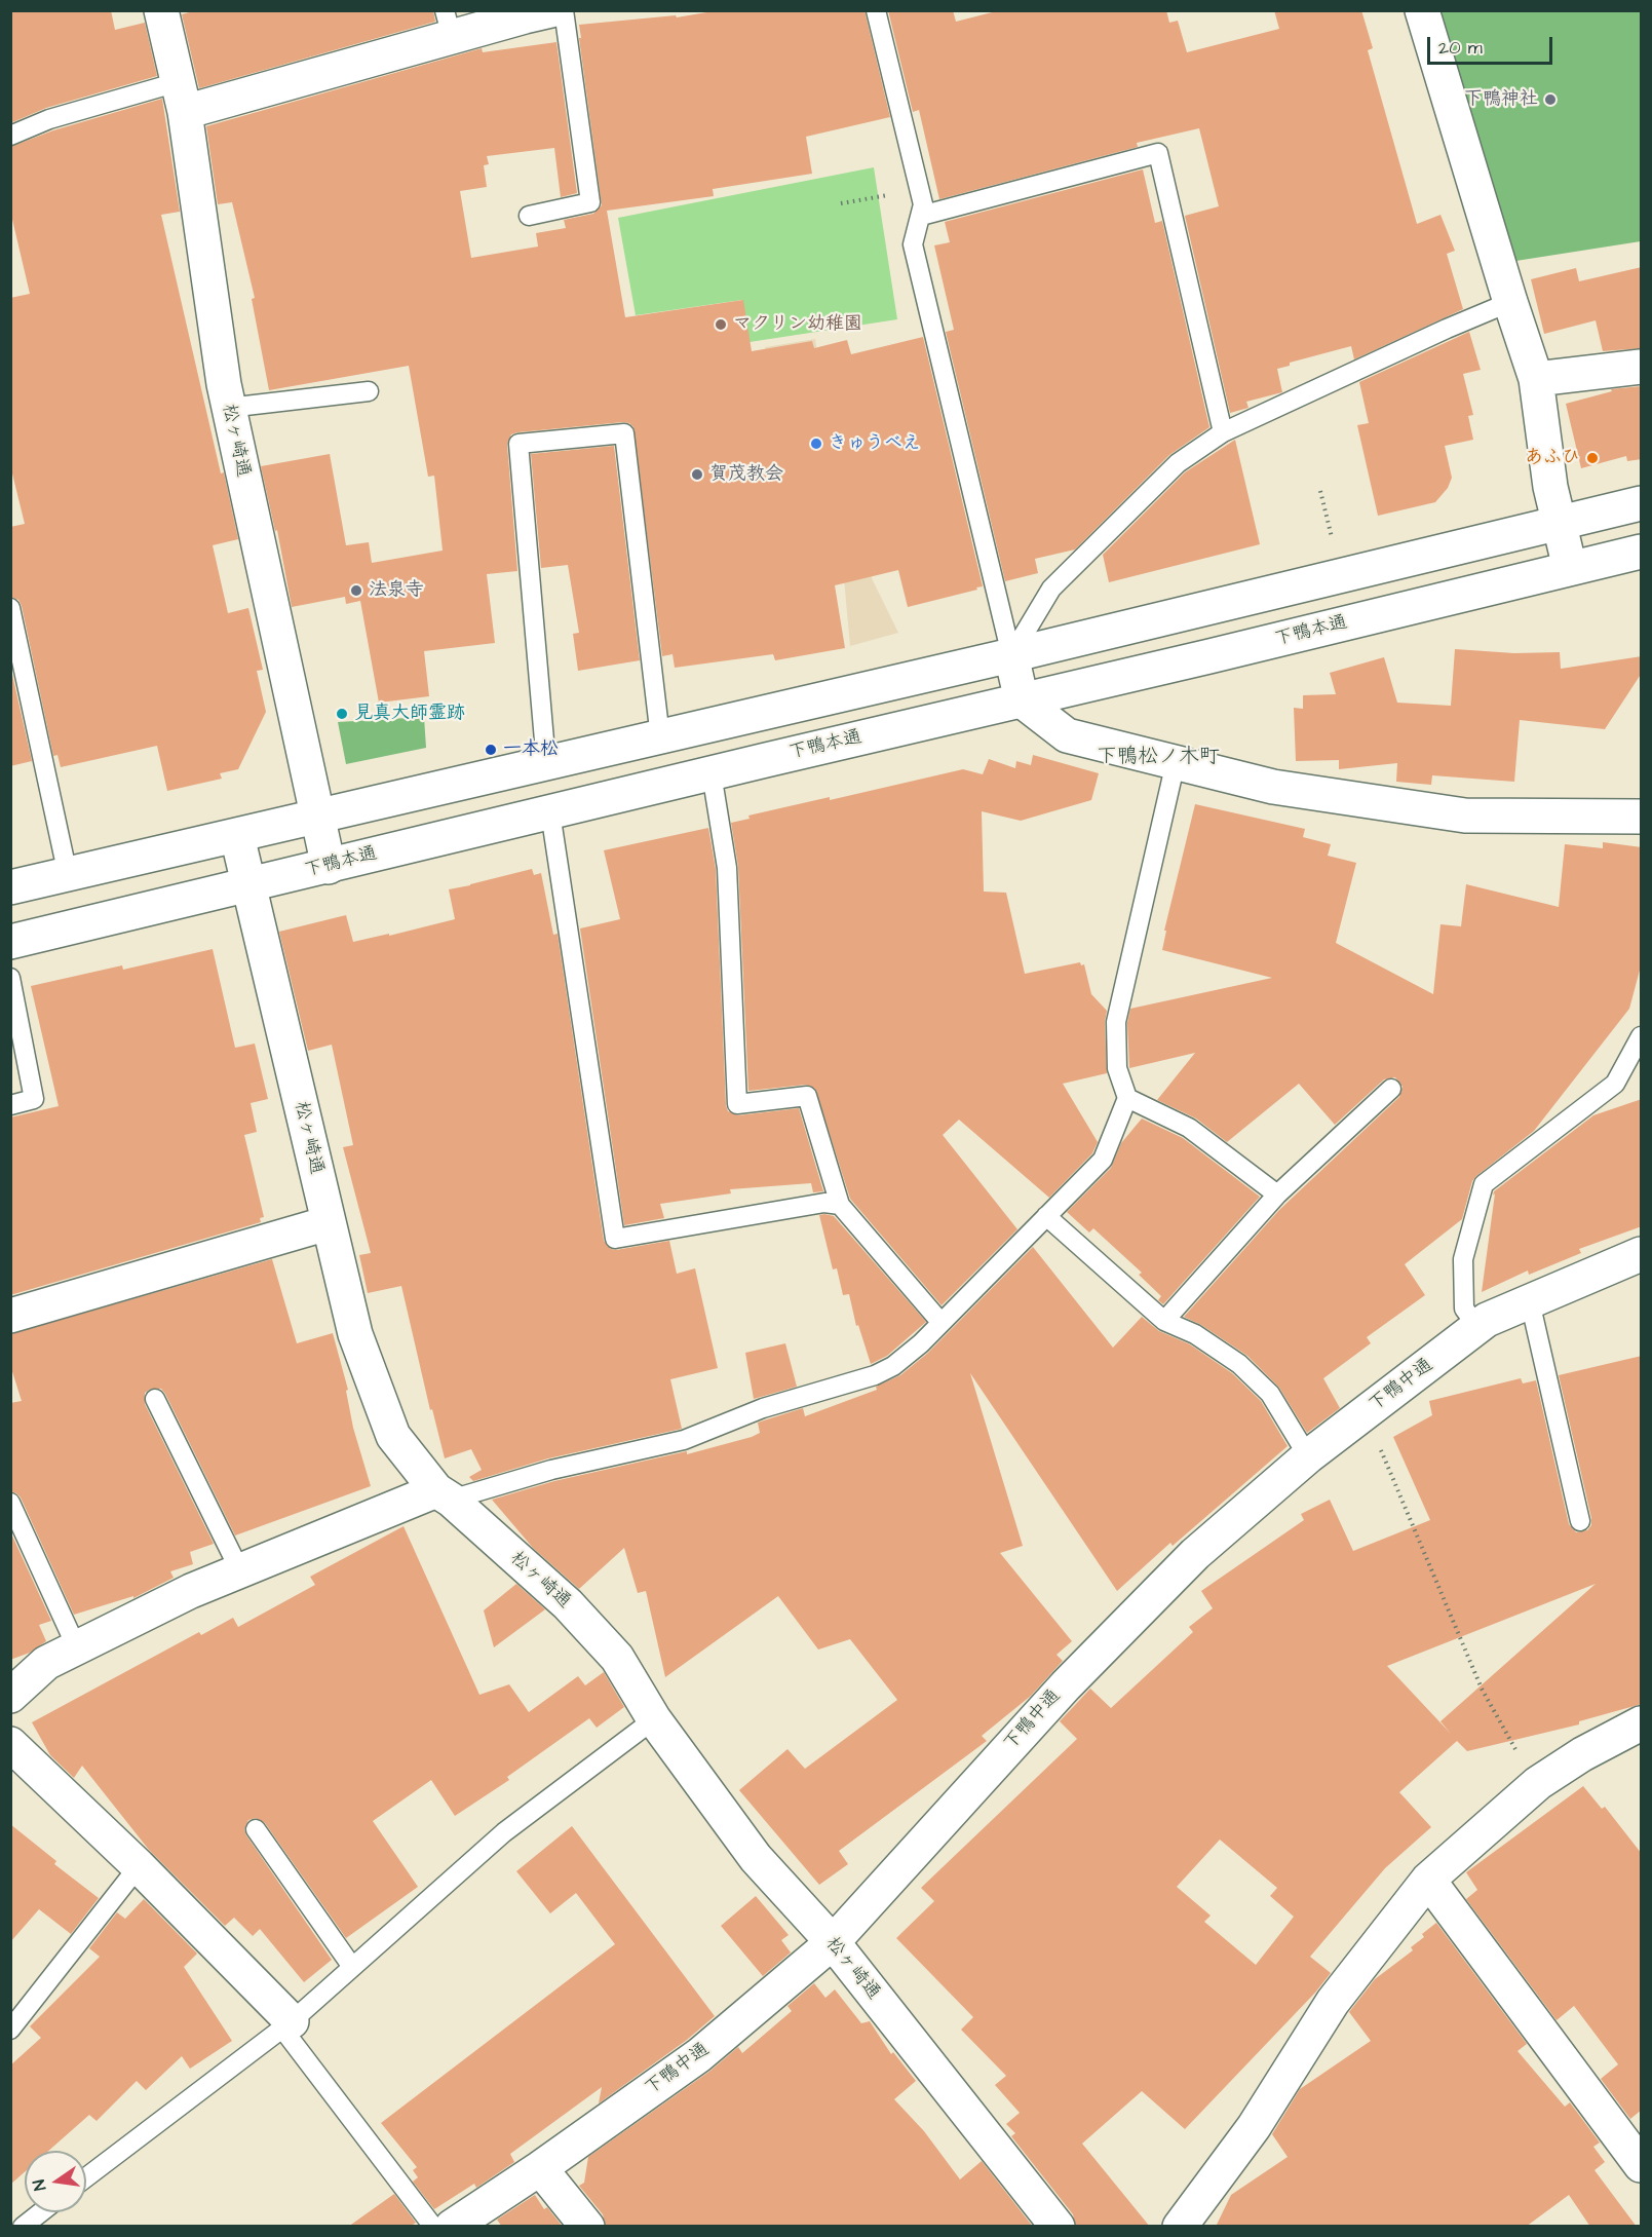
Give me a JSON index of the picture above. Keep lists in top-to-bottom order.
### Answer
{
  "streets": {
    "street": ["松ヶ崎通", "下鴨本通", "下鴨中通"]
  },
  "crossings": [
    ["松ヶ崎通", "下鴨本通"],
    ["松ヶ崎通", "下鴨中通"]
  ],
  "districts": ["下鴨松ノ木町"],
  "places": [
    "下鴨神社",
    "マクリン幼稚園",
    "きゅうべえ",
    "あふひ",
    "賀茂教会",
    "法泉寺",
    "見真大師霊跡",
    "一本松"
  ],
  "scale_bar": "20 m",
  "north": "left"
}
